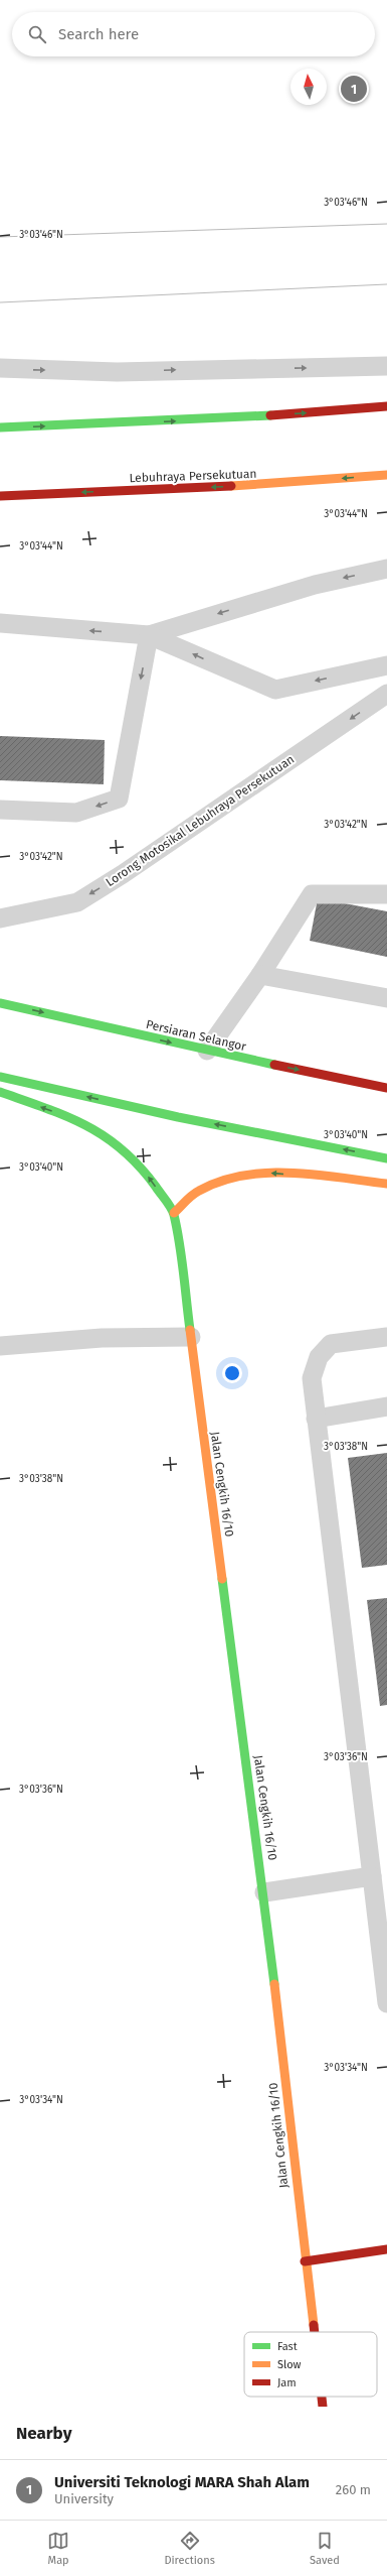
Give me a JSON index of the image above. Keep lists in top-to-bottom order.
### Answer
{
  "streets": {
    "main road": ["Lebuhraya Persekutuan", "Persiaran Selangor", "Jalan Cengkih 16/10"],
    "lane": ["Lorong Motosikal Lebuhraya Persekutuan"]
  },
  "legend": ["Fast", "Slow", "Jam"],
  "north": "top",
  "page": {
    "search": "Search here",
    "pins": "1",
    "heading": "Nearby",
    "list": [
      {
        "mark": "1",
        "name": "Universiti Teknologi MARA Shah Alam",
        "note": "University",
        "value": "260 m"
      }
    ],
    "nav": ["Map", "Directions", "Saved"]
  },
  "coordinates": [
    "3°03'46\"N",
    "3°03'44\"N",
    "3°03'42\"N",
    "3°03'40\"N",
    "3°03'38\"N",
    "3°03'36\"N",
    "3°03'34\"N"
  ]
}
